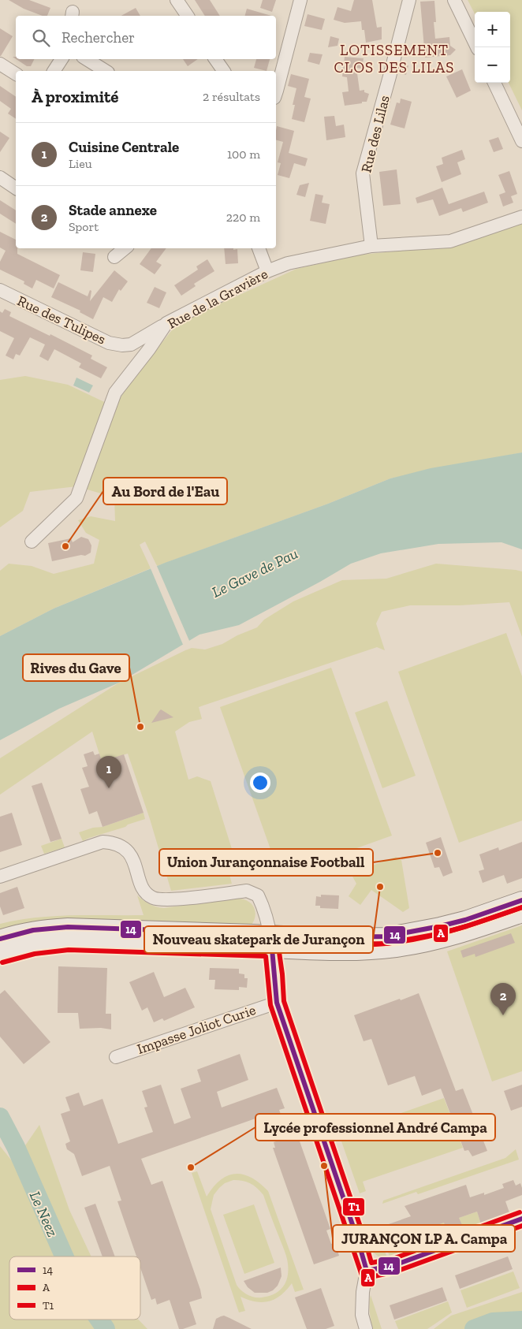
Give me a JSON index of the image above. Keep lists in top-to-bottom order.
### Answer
{
  "streets": {
    "street": [
      "Rue des Lilas",
      "Rue de la Gravière",
      "Rue des Tulipes",
      "Impasse Joliot Curie"
    ]
  },
  "crossings": [
    ["Rue des Lilas", "Rue de la Gravière"],
    ["Rue de la Gravière", "Rue des Tulipes"]
  ],
  "districts": ["LOTISSEMENT CLOS DES LILAS"],
  "water": ["Le Gave de Pau", "Le Neez"],
  "places": [
    "Au Bord de l'Eau",
    "Rives du Gave",
    "Union Jurançonnaise Football",
    "Nouveau skatepark de Jurançon",
    "JURANÇON LP A. Campa",
    "Lycée professionnel André Campa"
  ],
  "lines": ["transit line 14", "transit line A", "transit line T1"],
  "legend": ["14", "A", "T1"],
  "page": {
    "map_buttons": ["+", "−"],
    "search": "Rechercher",
    "heading": ["À proximité", "2 résultats"],
    "list": [
      {
        "mark": "1",
        "name": "Cuisine Centrale",
        "note": "Lieu",
        "value": "100 m"
      },
      {
        "mark": "2",
        "name": "Stade annexe",
        "note": "Sport",
        "value": "220 m"
      }
    ],
    "pins": ["1", "2"]
  }
}
